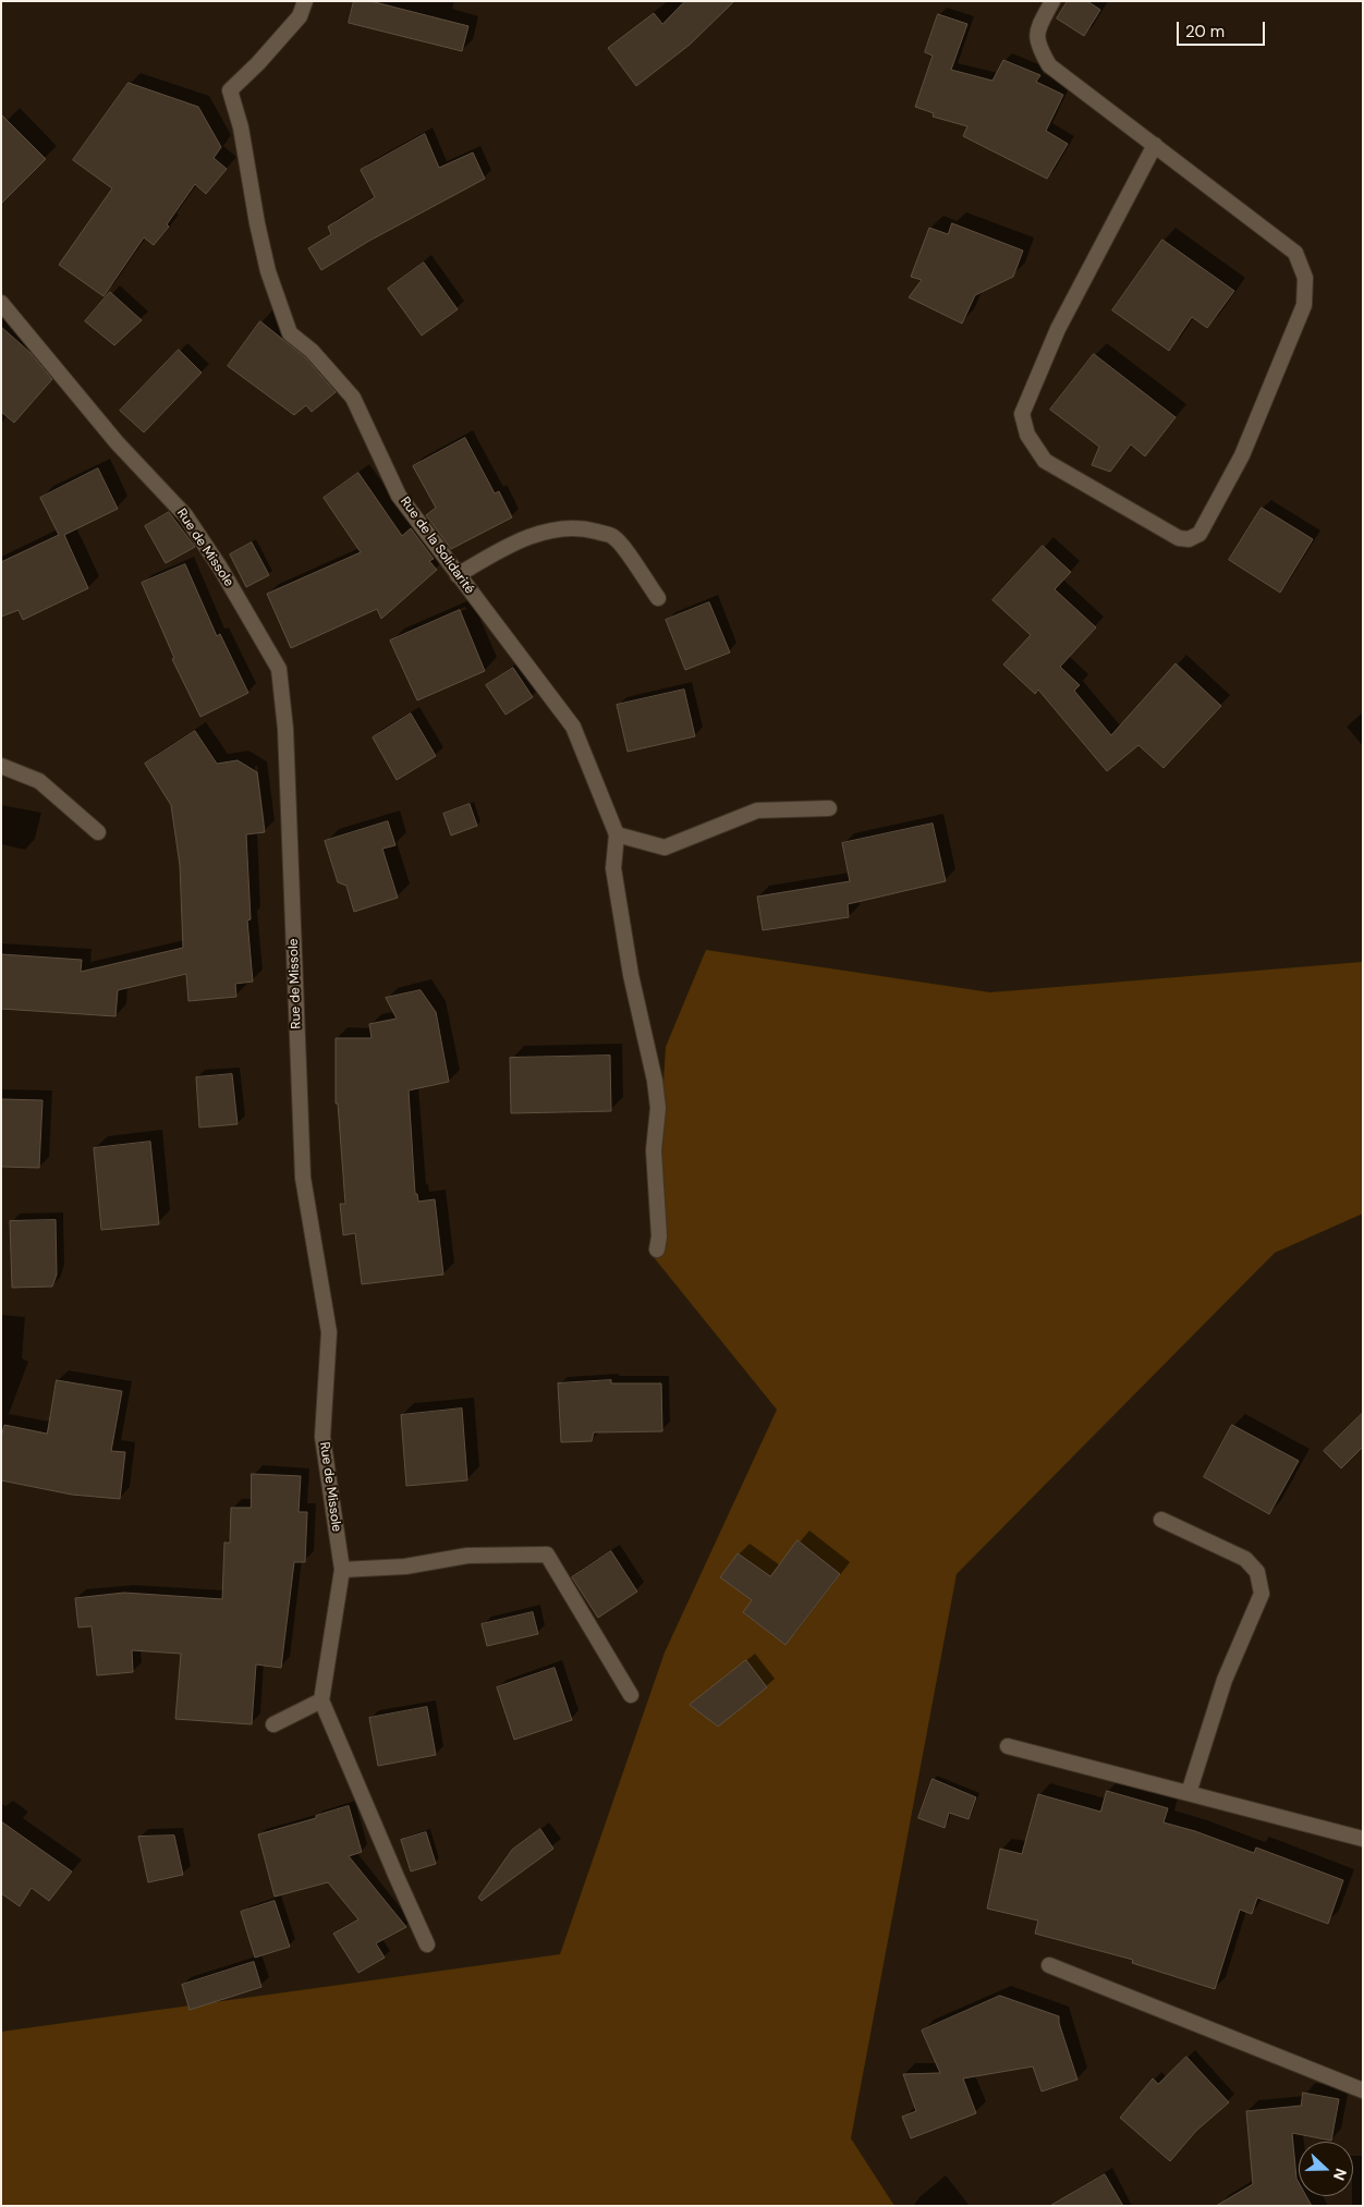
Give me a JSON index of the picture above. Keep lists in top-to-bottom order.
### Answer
{
  "streets": {
    "street": ["Rue de la Solidarité", "Rue de Missole"]
  },
  "scale_bar": "20 m",
  "north": "right"
}
